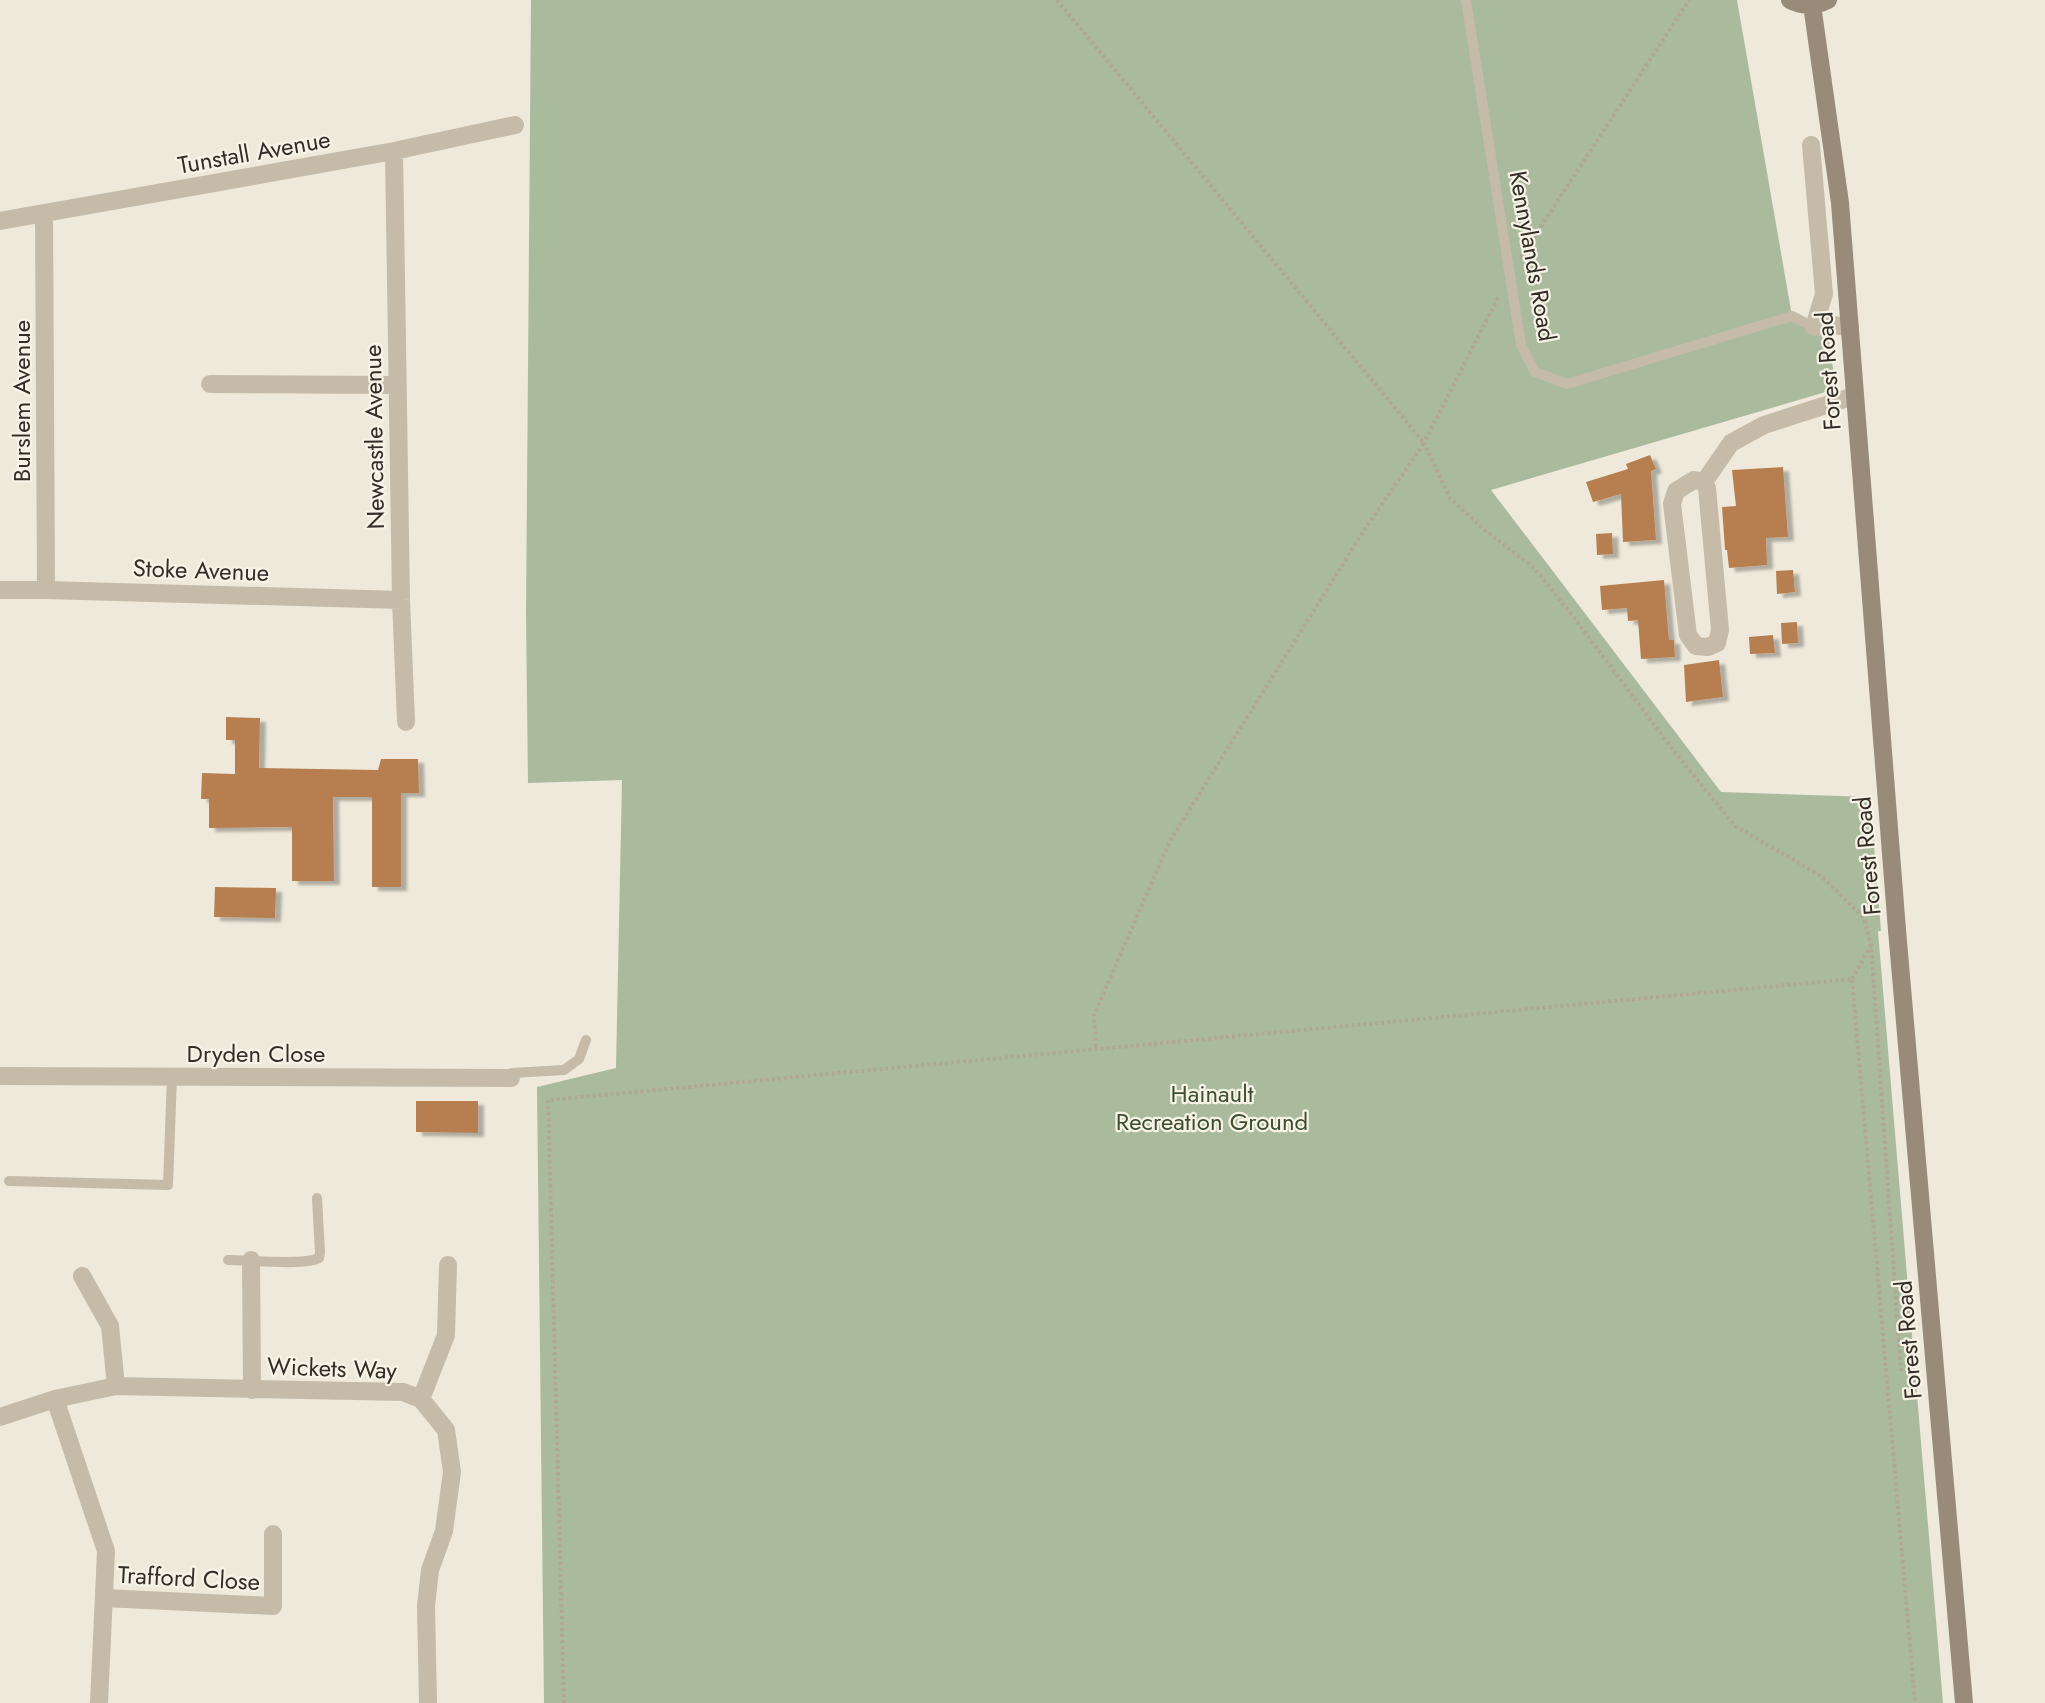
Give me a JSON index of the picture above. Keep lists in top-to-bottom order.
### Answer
{
  "streets": {
    "street": [
      "Tunstall Avenue",
      "Kennylands Road",
      "Forest Road",
      "Burslem Avenue",
      "Newcastle Avenue",
      "Stoke Avenue",
      "Dryden Close",
      "Wickets Way",
      "Trafford Close"
    ]
  },
  "crossings": [
    ["Tunstall Avenue", "Burslem Avenue"],
    ["Tunstall Avenue", "Newcastle Avenue"],
    ["Kennylands Road", "Forest Road"],
    ["Burslem Avenue", "Stoke Avenue"],
    ["Newcastle Avenue", "Stoke Avenue"]
  ],
  "parks": ["Hainault Recreation Ground"]
}
